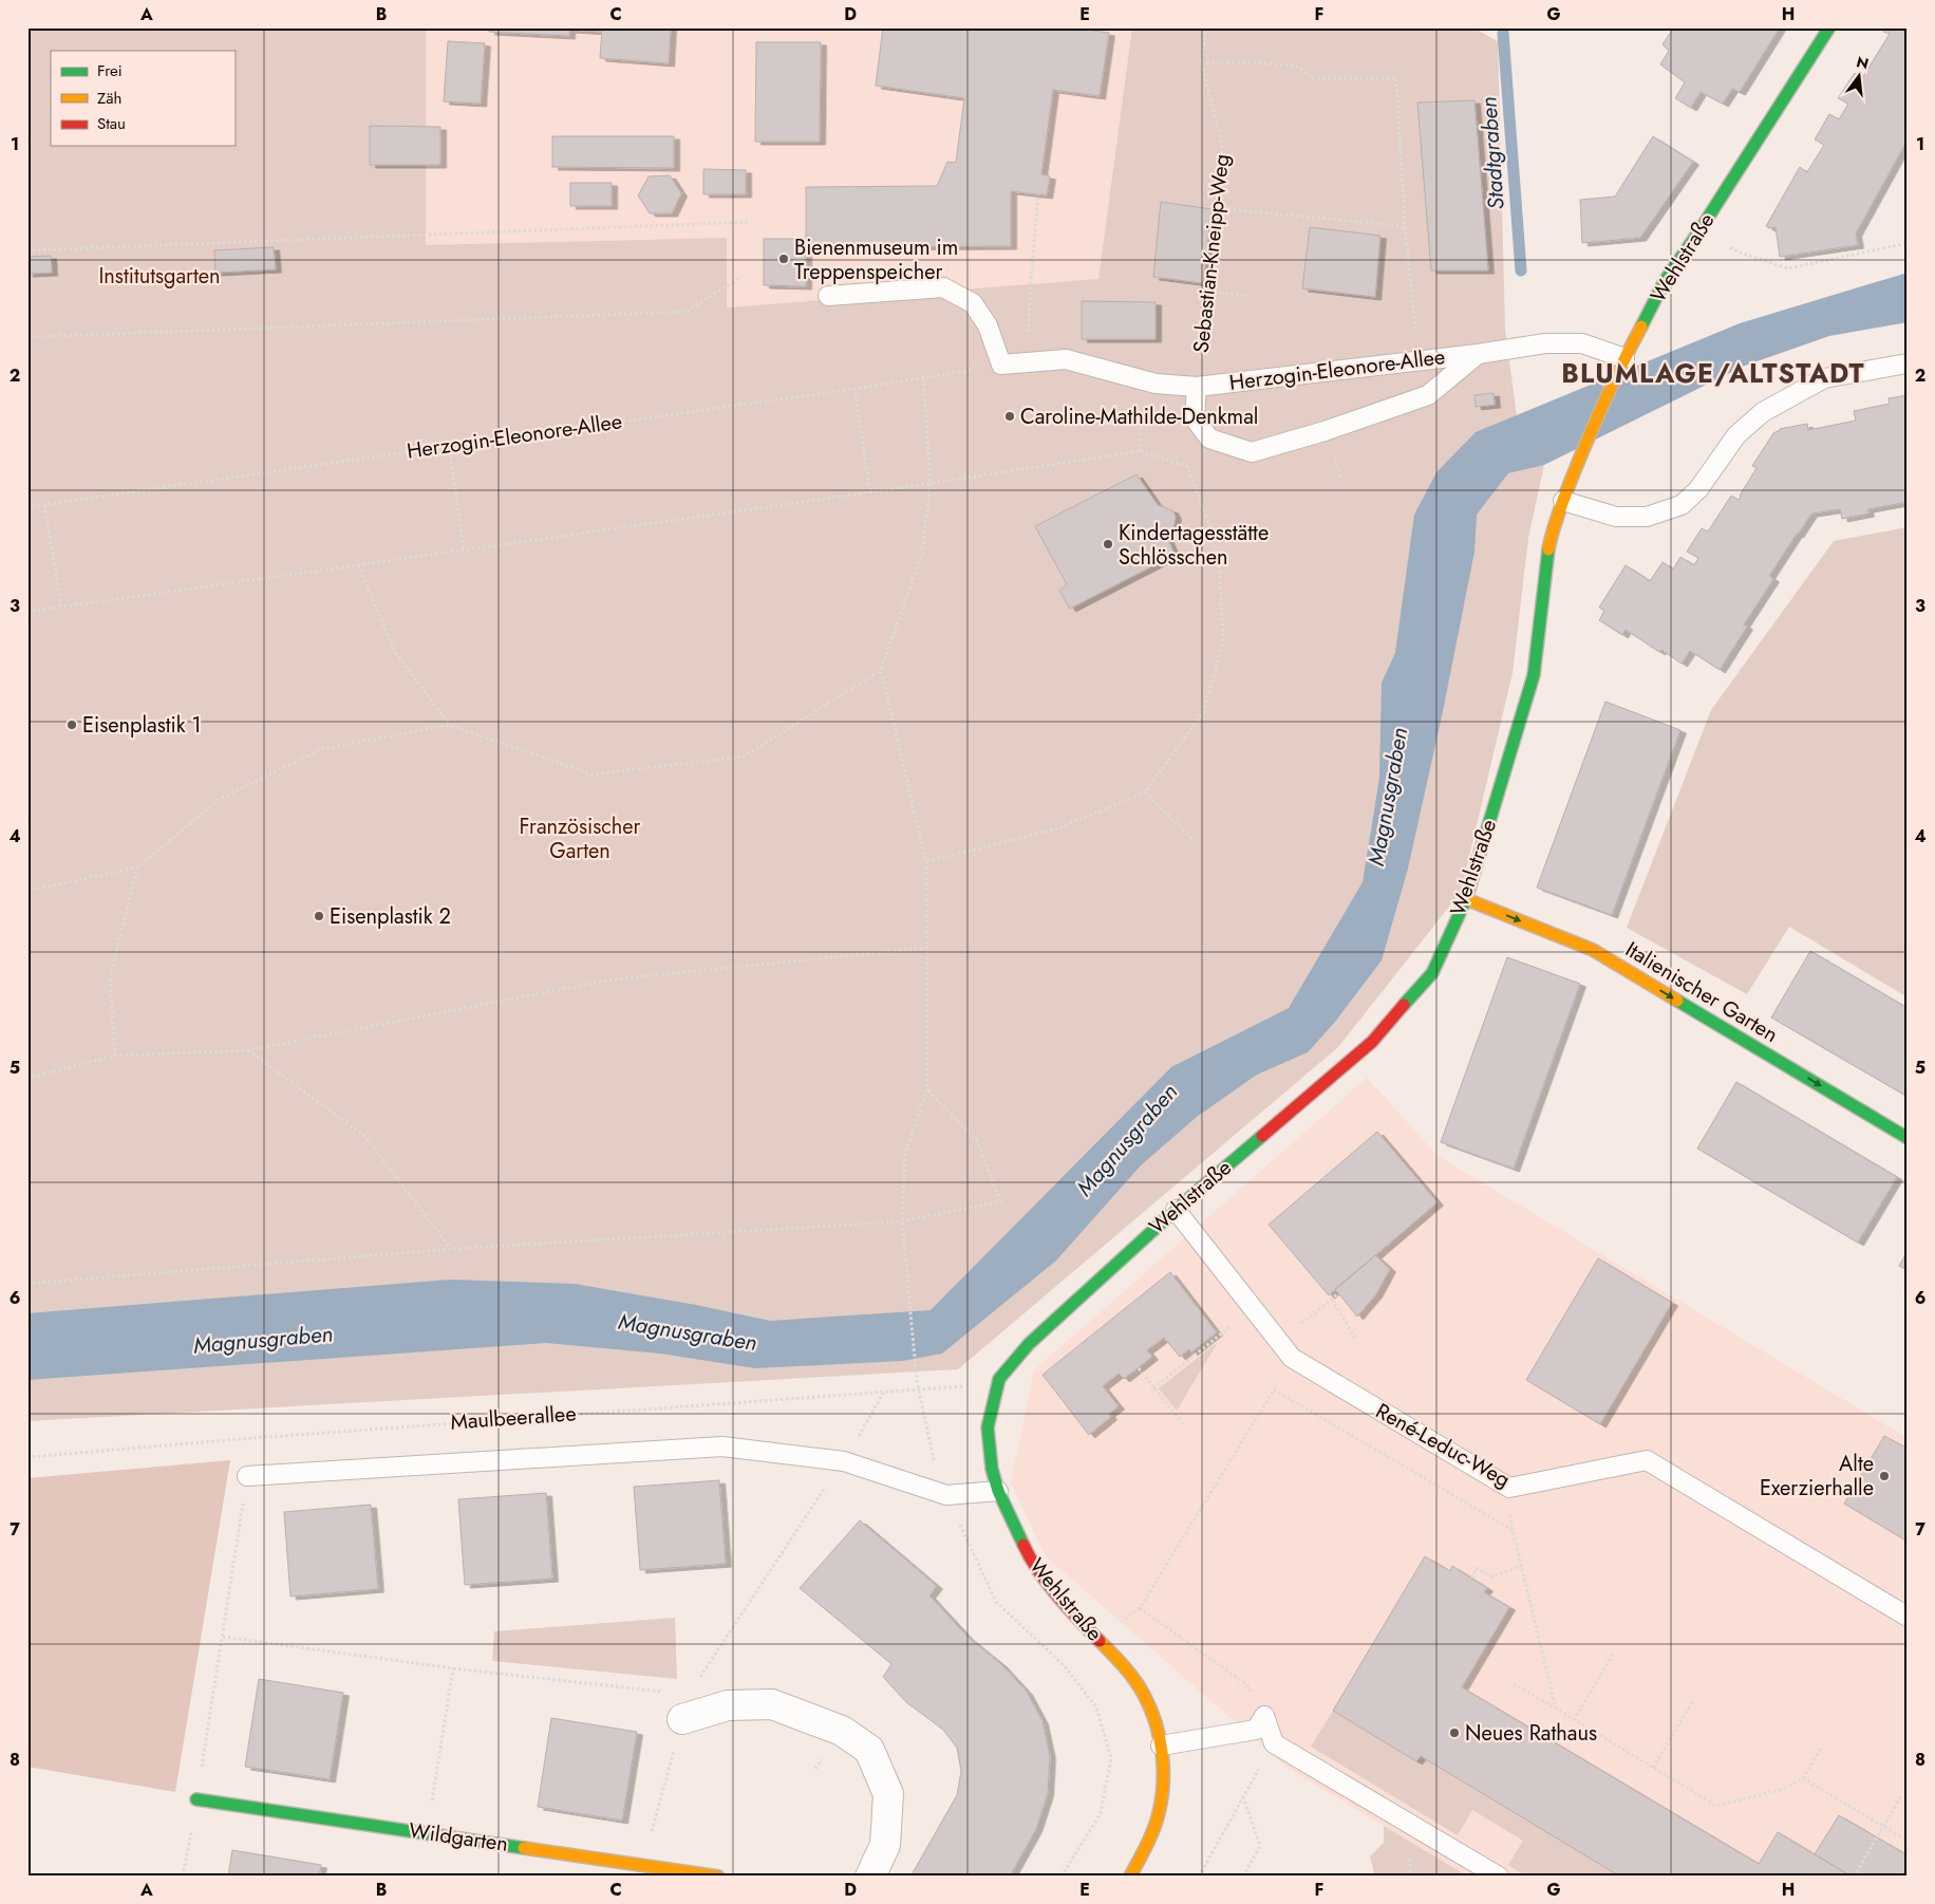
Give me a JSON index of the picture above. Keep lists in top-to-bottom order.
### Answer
{
  "streets": {
    "street": ["Wehlstraße", "Italienischer Garten", "Wildgarten"],
    "lane": ["Herzogin-Eleonore-Allee", "Maulbeerallee", "René-Leduc-Weg"],
    "path": ["Sebastian-Kneipp-Weg"]
  },
  "crossings": [
    ["Sebastian-Kneipp-Weg", "Herzogin-Eleonore-Allee"],
    ["Wehlstraße", "Herzogin-Eleonore-Allee"],
    ["Wehlstraße", "Italienischer Garten"],
    ["Wehlstraße", "Maulbeerallee"],
    ["Wehlstraße", "René-Leduc-Weg"]
  ],
  "one_way": ["Italienischer Garten"],
  "districts": ["BLUMLAGE/ALTSTADT"],
  "water": ["Stadtgraben", "Magnusgraben"],
  "parks": ["Institutsgarten", "Französischer Garten"],
  "places": [
    "Bienenmuseum im Treppenspeicher",
    "Caroline-Mathilde-Denkmal",
    "Kindertagesstätte Schlösschen",
    "Eisenplastik 1",
    "Eisenplastik 2",
    "Alte Exerzierhalle",
    "Neues Rathaus"
  ],
  "legend": ["Frei", "Zäh", "Stau"],
  "north": "top",
  "grid": {
    "columns": [
      "A",
      "B",
      "C",
      "D",
      "E",
      "F",
      "G",
      "H"
    ],
    "rows": [
      "1",
      "2",
      "3",
      "4",
      "5",
      "6",
      "7",
      "8"
    ]
  }
}
